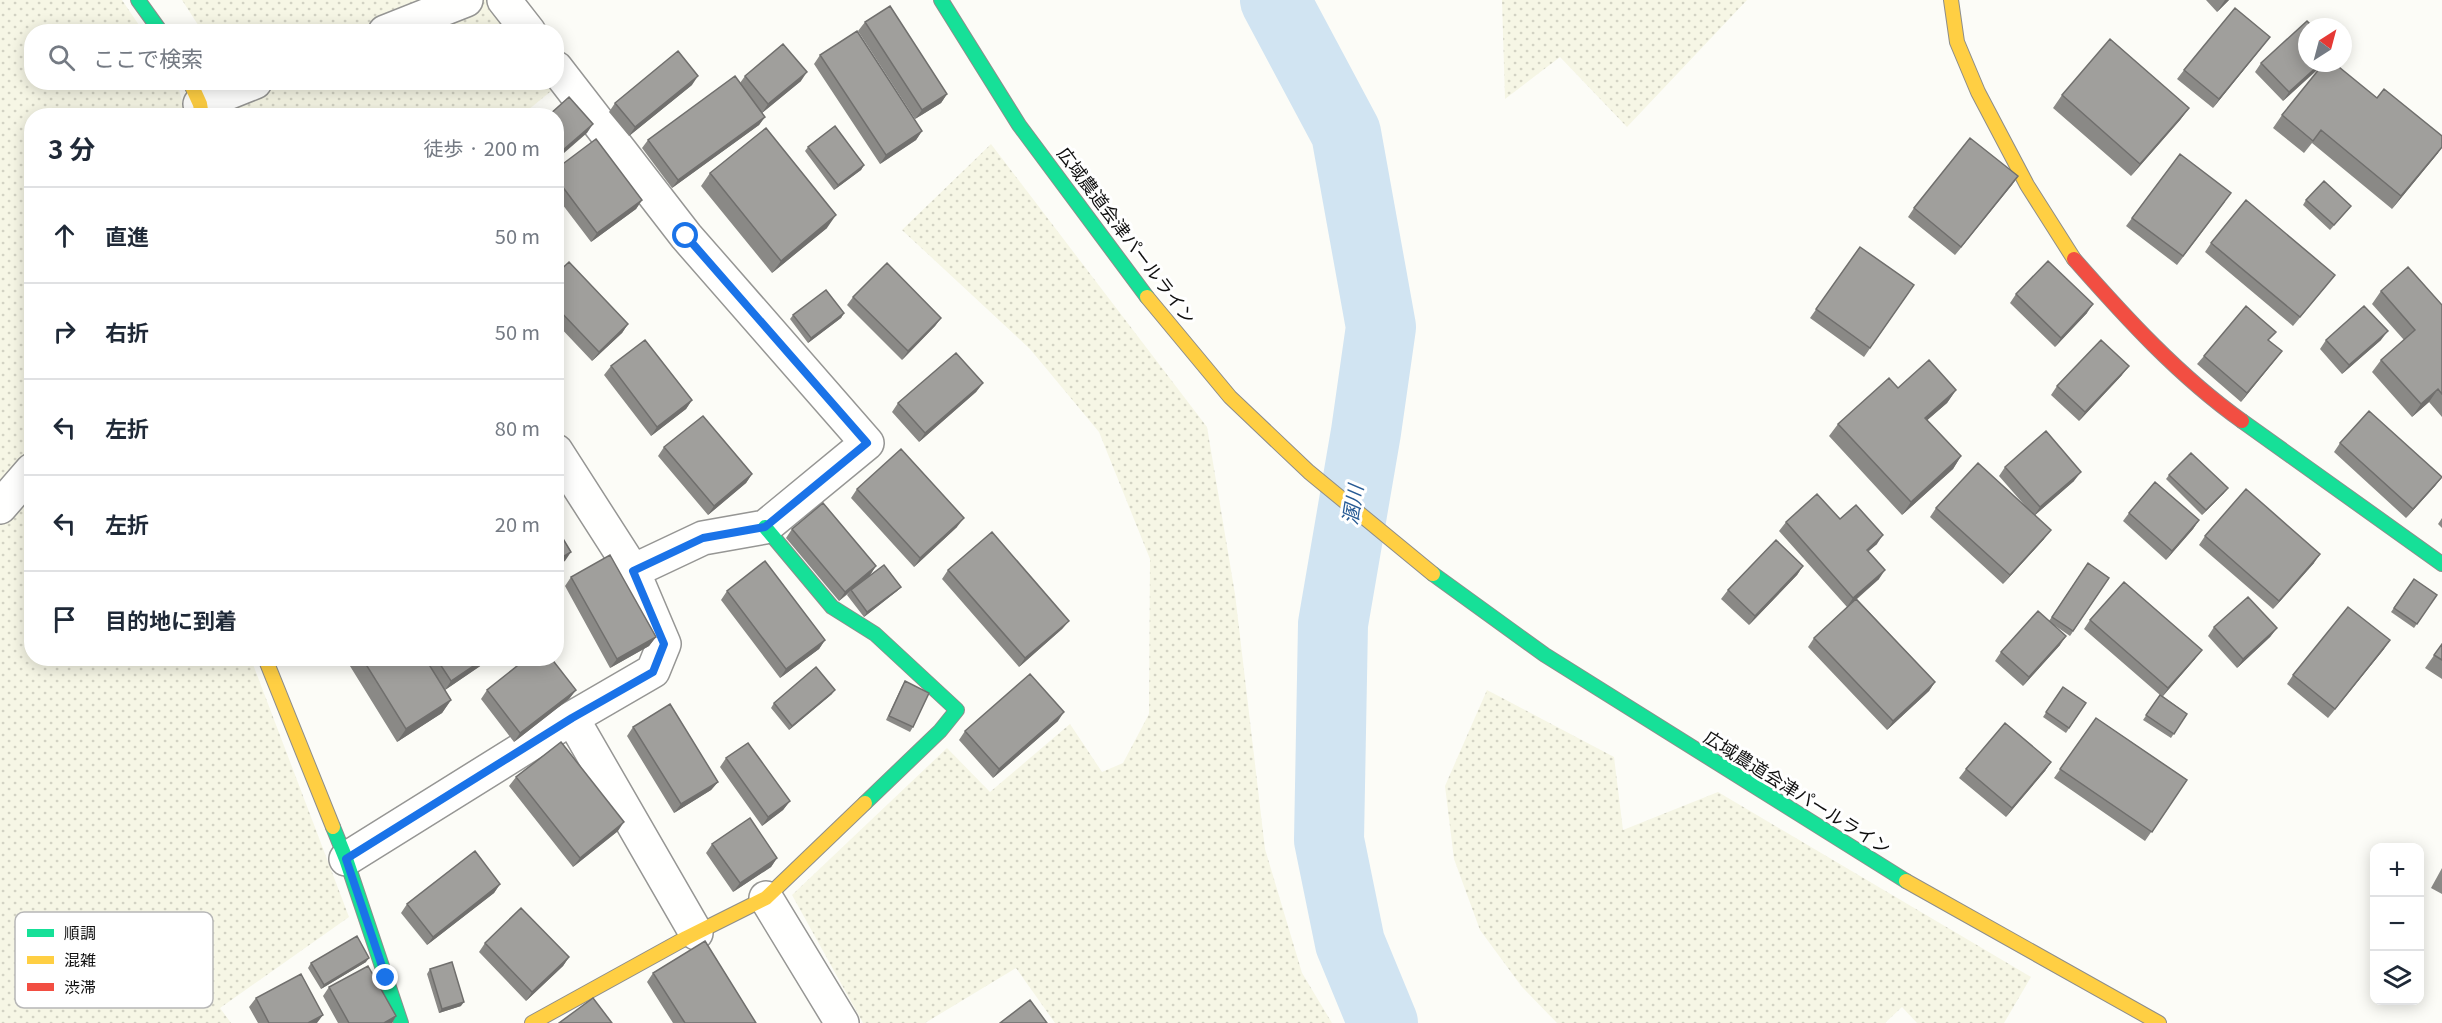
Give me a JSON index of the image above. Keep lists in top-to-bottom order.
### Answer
{
  "streets": {
    "street": ["広域農道会津パールライン"]
  },
  "water": ["溷川"],
  "legend": ["順調", "混雑", "渋滞"],
  "north": "top right",
  "page": {
    "search": "ここで検索",
    "heading": ["3 分", "徒歩 · 200 m"],
    "list": [
      ["直進", "50 m"],
      ["右折", "50 m"],
      ["左折", "80 m"],
      ["左折", "20 m"],
      "目的地に到着"
    ],
    "map_buttons": ["+", "−"]
  }
}
